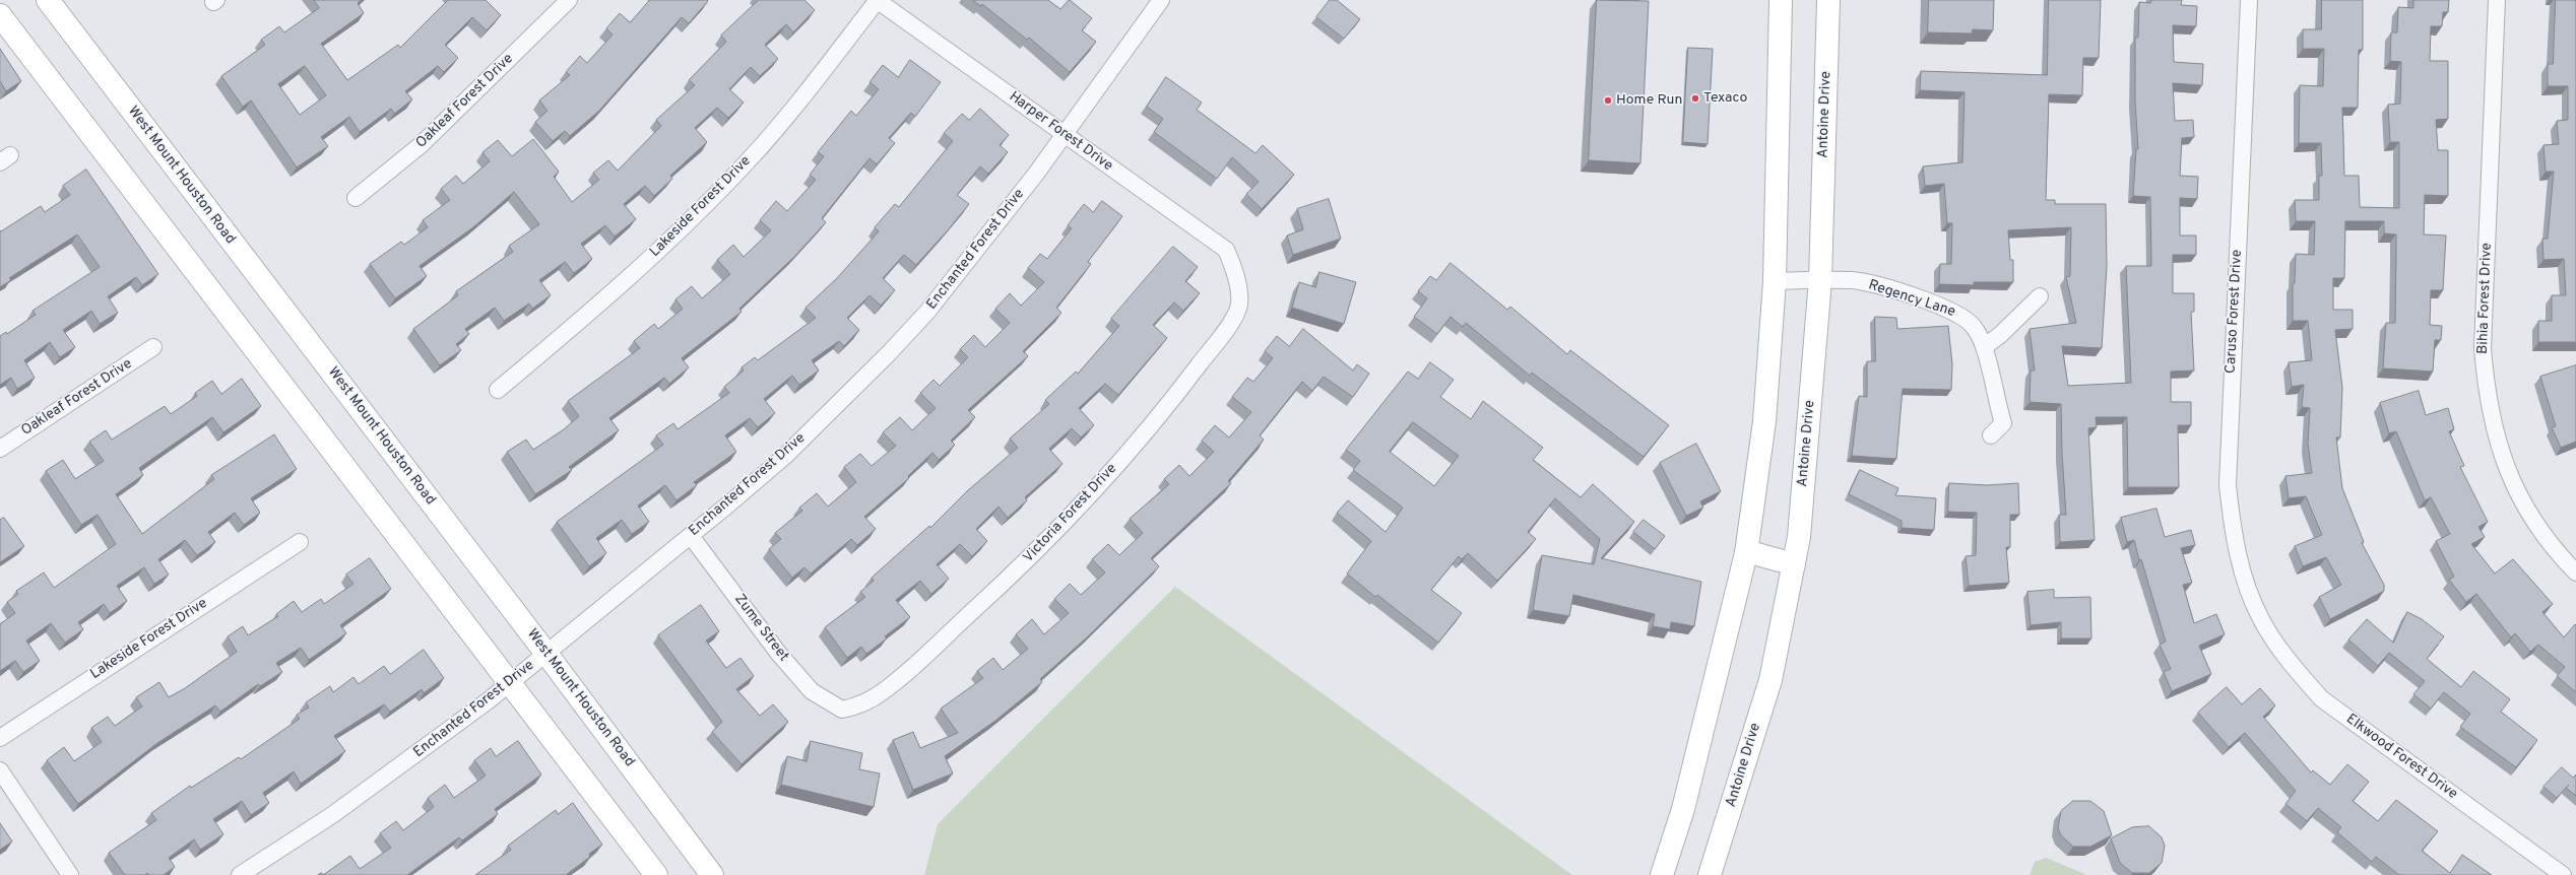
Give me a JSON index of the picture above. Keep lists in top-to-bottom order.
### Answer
{
  "streets": {
    "main road": ["Antoine Drive", "West Mount Houston Road"],
    "street": [
      "Oakleaf Forest Drive",
      "Harper Forest Drive",
      "Lakeside Forest Drive",
      "Enchanted Forest Drive",
      "Bihia Forest Drive",
      "Regency Lane",
      "Caruso Forest Drive",
      "Victoria Forest Drive",
      "Zume Street",
      "Elkwood Forest Drive"
    ]
  },
  "crossings": [
    ["Antoine Drive", "Regency Lane"],
    ["Harper Forest Drive", "Lakeside Forest Drive"],
    ["Harper Forest Drive", "Enchanted Forest Drive"],
    ["Harper Forest Drive", "Victoria Forest Drive"],
    ["West Mount Houston Road", "Enchanted Forest Drive"],
    ["Enchanted Forest Drive", "Zume Street"],
    ["Caruso Forest Drive", "Elkwood Forest Drive"],
    ["Victoria Forest Drive", "Zume Street"]
  ],
  "places": ["Texaco", "Home Run"]
}
